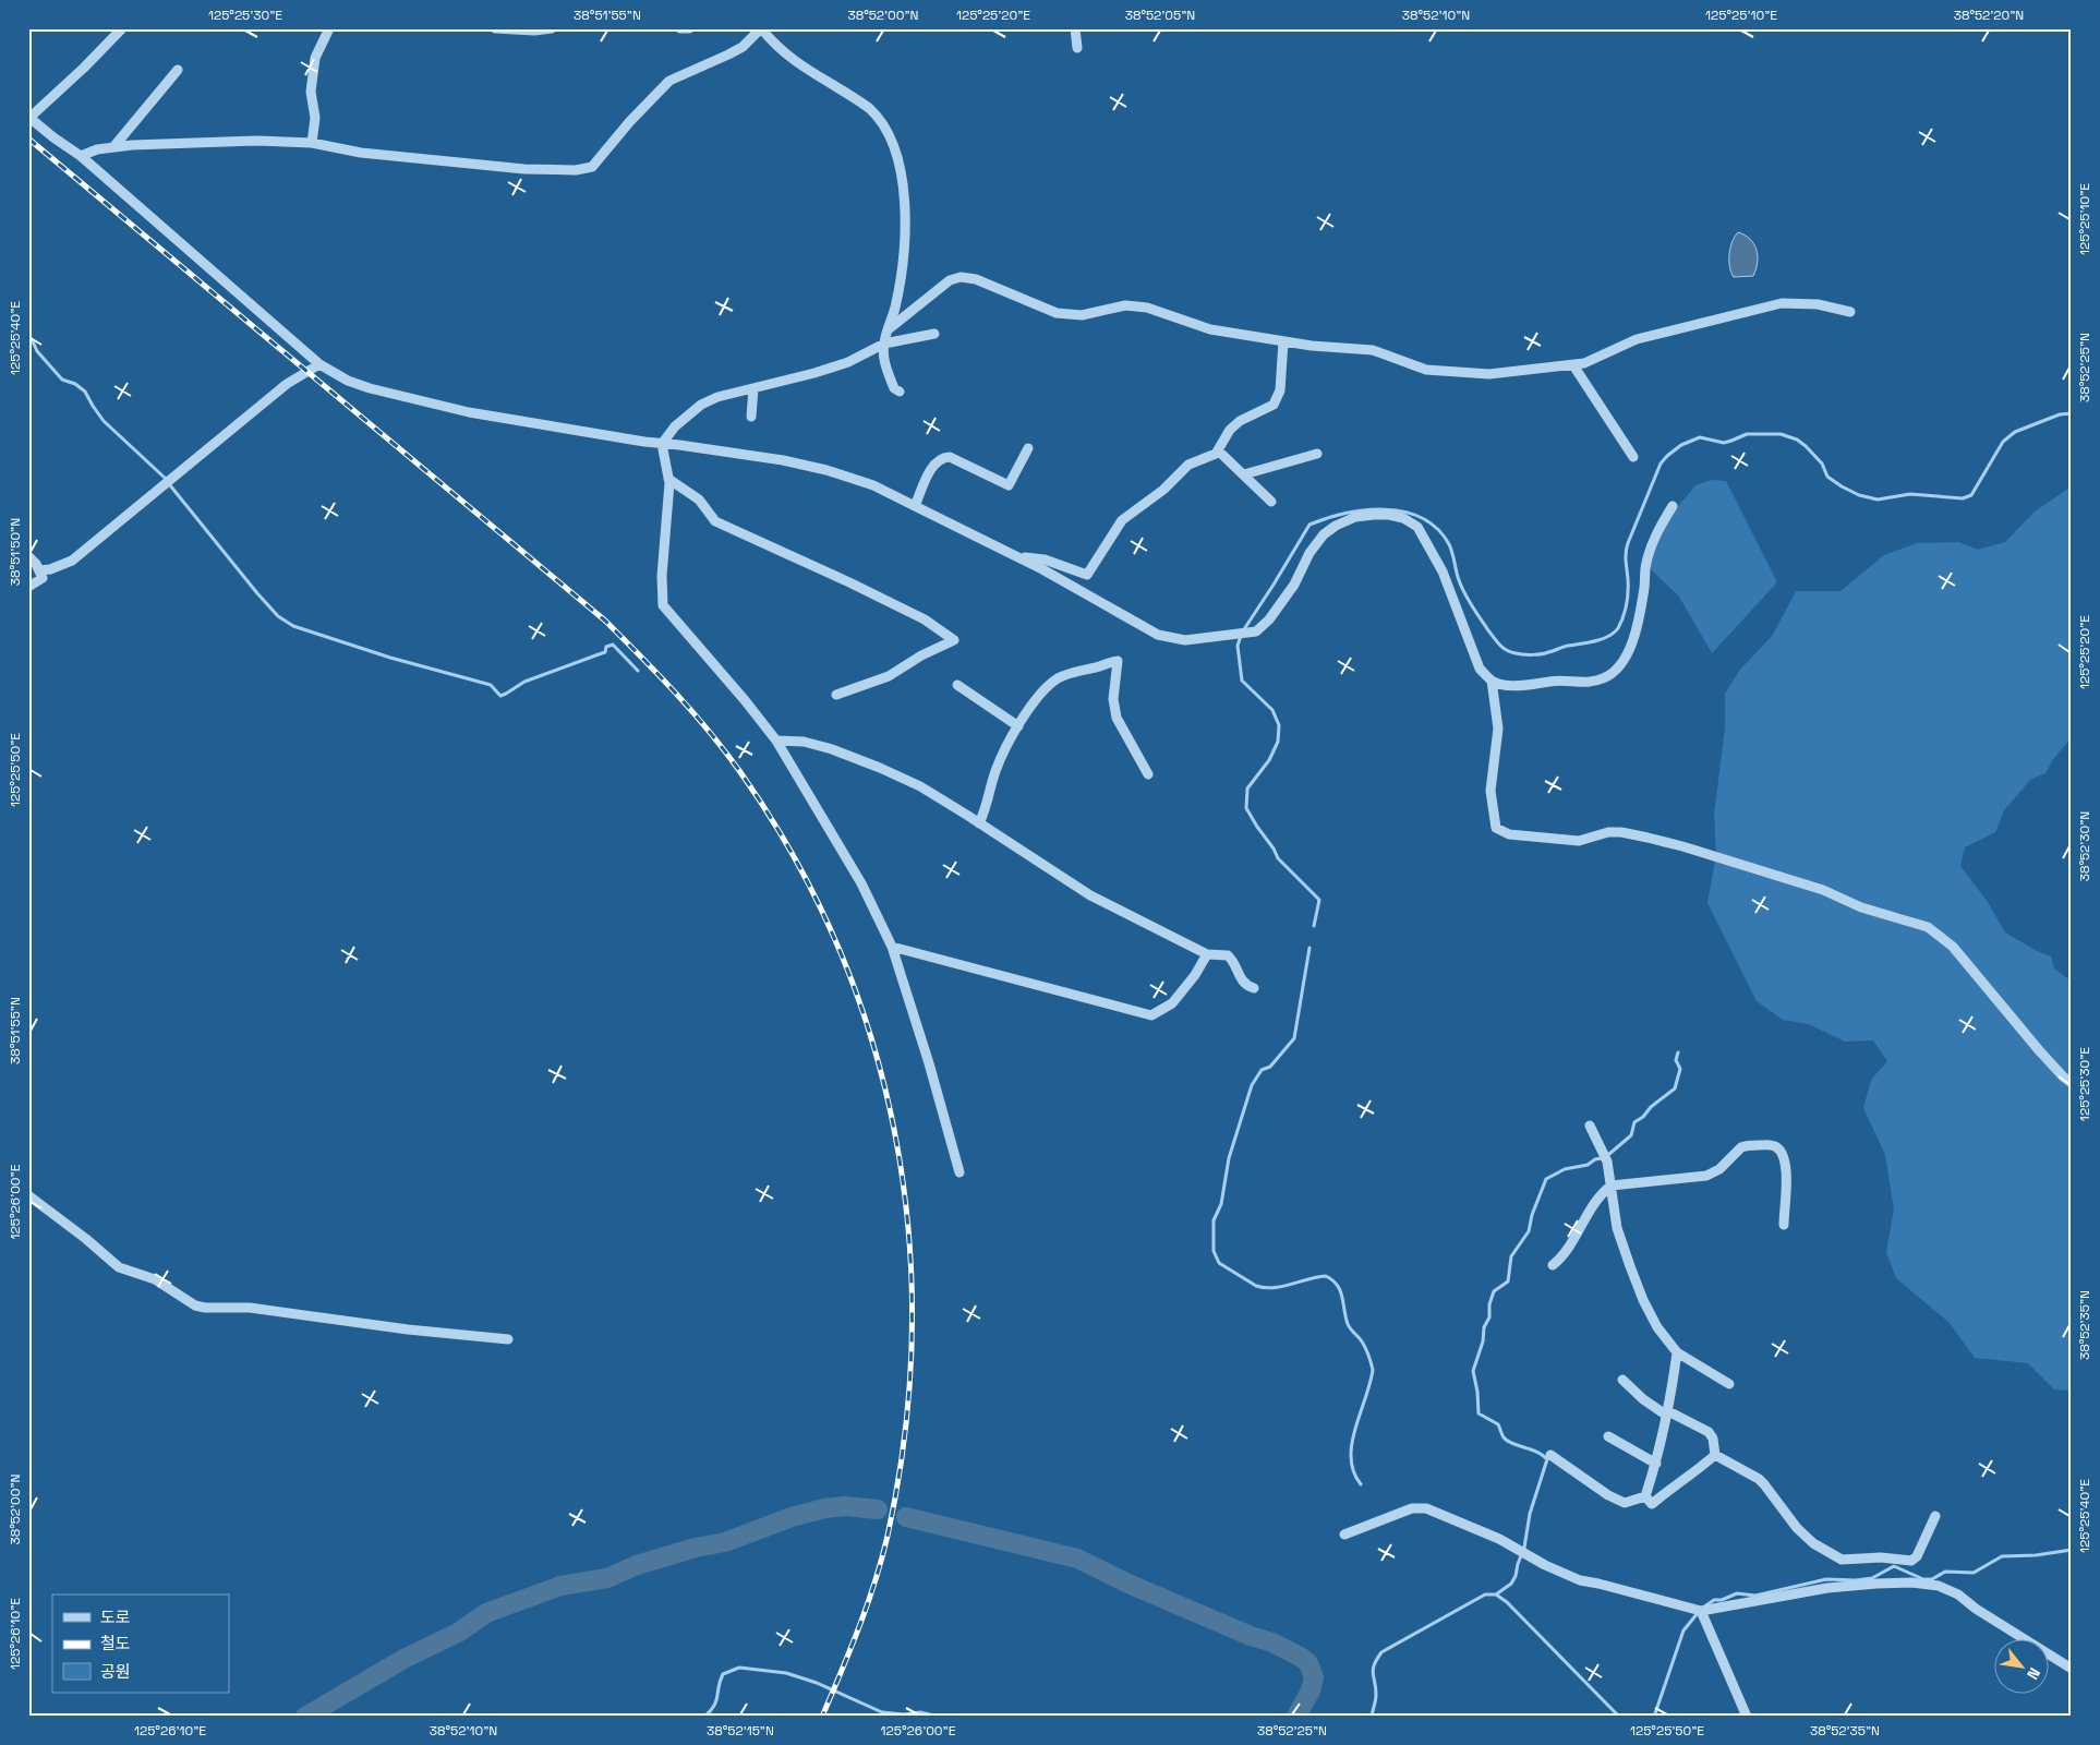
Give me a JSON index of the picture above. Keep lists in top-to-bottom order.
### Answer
{
  "legend": ["도로", "철도", "공원"],
  "north": "bottom right",
  "coordinates": [
    "125°25'30\"E",
    "38°51'55\"N",
    "38°52'00\"N",
    "125°25'20\"E",
    "38°52'05\"N",
    "38°52'10\"N",
    "125°25'10\"E",
    "38°52'20\"N",
    "125°25'40\"E",
    "38°52'25\"N",
    "38°51'50\"N",
    "125°25'50\"E",
    "38°52'30\"N",
    "125°26'00\"E",
    "38°52'35\"N",
    "125°26'10\"E",
    "38°52'15\"N"
  ]
}
